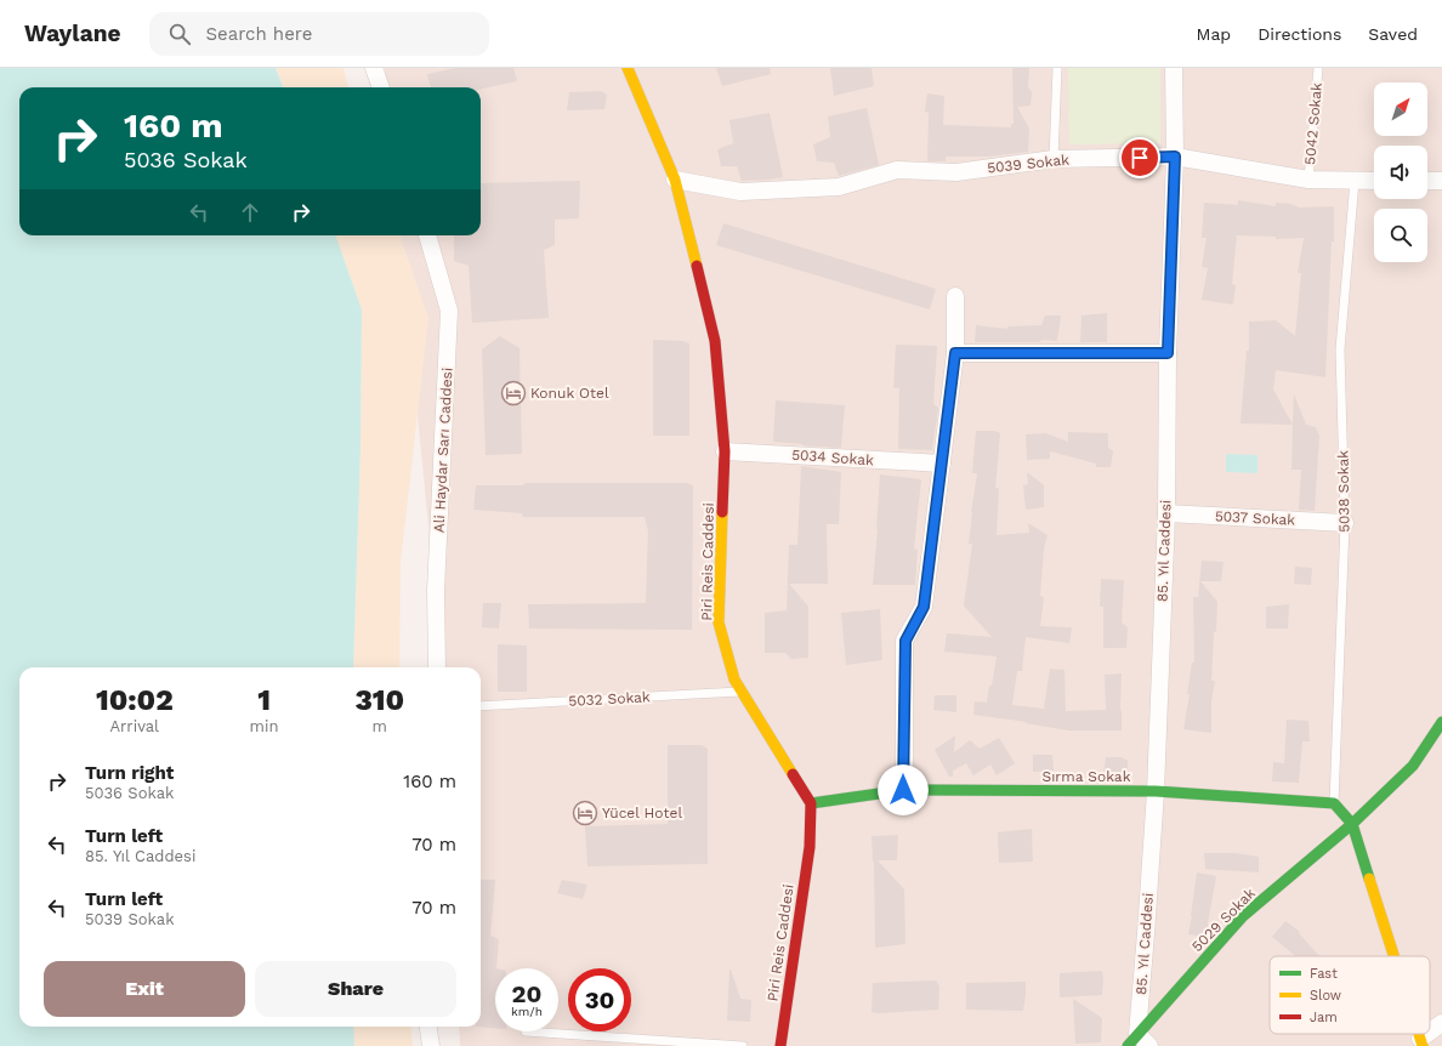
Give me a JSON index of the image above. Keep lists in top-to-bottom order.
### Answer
{
  "streets": {
    "street": [
      "5039 Sokak",
      "Ali Haydar Sarı Caddesi",
      "5034 Sokak",
      "5037 Sokak",
      "85. Yıl Caddesi",
      "Piri Reis Caddesi",
      "Sırma Sokak",
      "5029 Sokak"
    ],
    "lane": ["5042 Sokak", "5038 Sokak", "5032 Sokak"]
  },
  "crossings": [
    ["5042 Sokak", "5039 Sokak"],
    ["5039 Sokak", "5038 Sokak"],
    ["5039 Sokak", "85. Yıl Caddesi"],
    ["5039 Sokak", "Piri Reis Caddesi"],
    ["5034 Sokak", "Piri Reis Caddesi"],
    ["5038 Sokak", "5037 Sokak"],
    ["5038 Sokak", "Sırma Sokak"],
    ["5037 Sokak", "85. Yıl Caddesi"],
    ["85. Yıl Caddesi", "Sırma Sokak"],
    ["85. Yıl Caddesi", "5029 Sokak"],
    ["Piri Reis Caddesi", "5032 Sokak"],
    ["Piri Reis Caddesi", "Sırma Sokak"]
  ],
  "places": {
    "hotel": ["Konuk Otel", "Yücel Hotel"]
  },
  "legend": ["Fast", "Slow", "Jam"],
  "north": "top right",
  "page": {
    "header": "Waylane",
    "search": "Search here",
    "nav": ["Map", "Directions", "Saved"],
    "turn": ["160 m", "5036 Sokak"],
    "eta": [
      "10:02",
      "Arrival",
      "1",
      "min",
      "310",
      "m"
    ],
    "list": [
      {
        "name": "Turn right",
        "note": "5036 Sokak",
        "value": "160 m"
      },
      {
        "name": "Turn left",
        "note": "85. Yıl Caddesi",
        "value": "70 m"
      },
      {
        "name": "Turn left",
        "note": "5039 Sokak",
        "value": "70 m"
      }
    ],
    "buttons": ["Exit", "Share"],
    "speed": "20 km/h",
    "limit": "30"
  }
}
